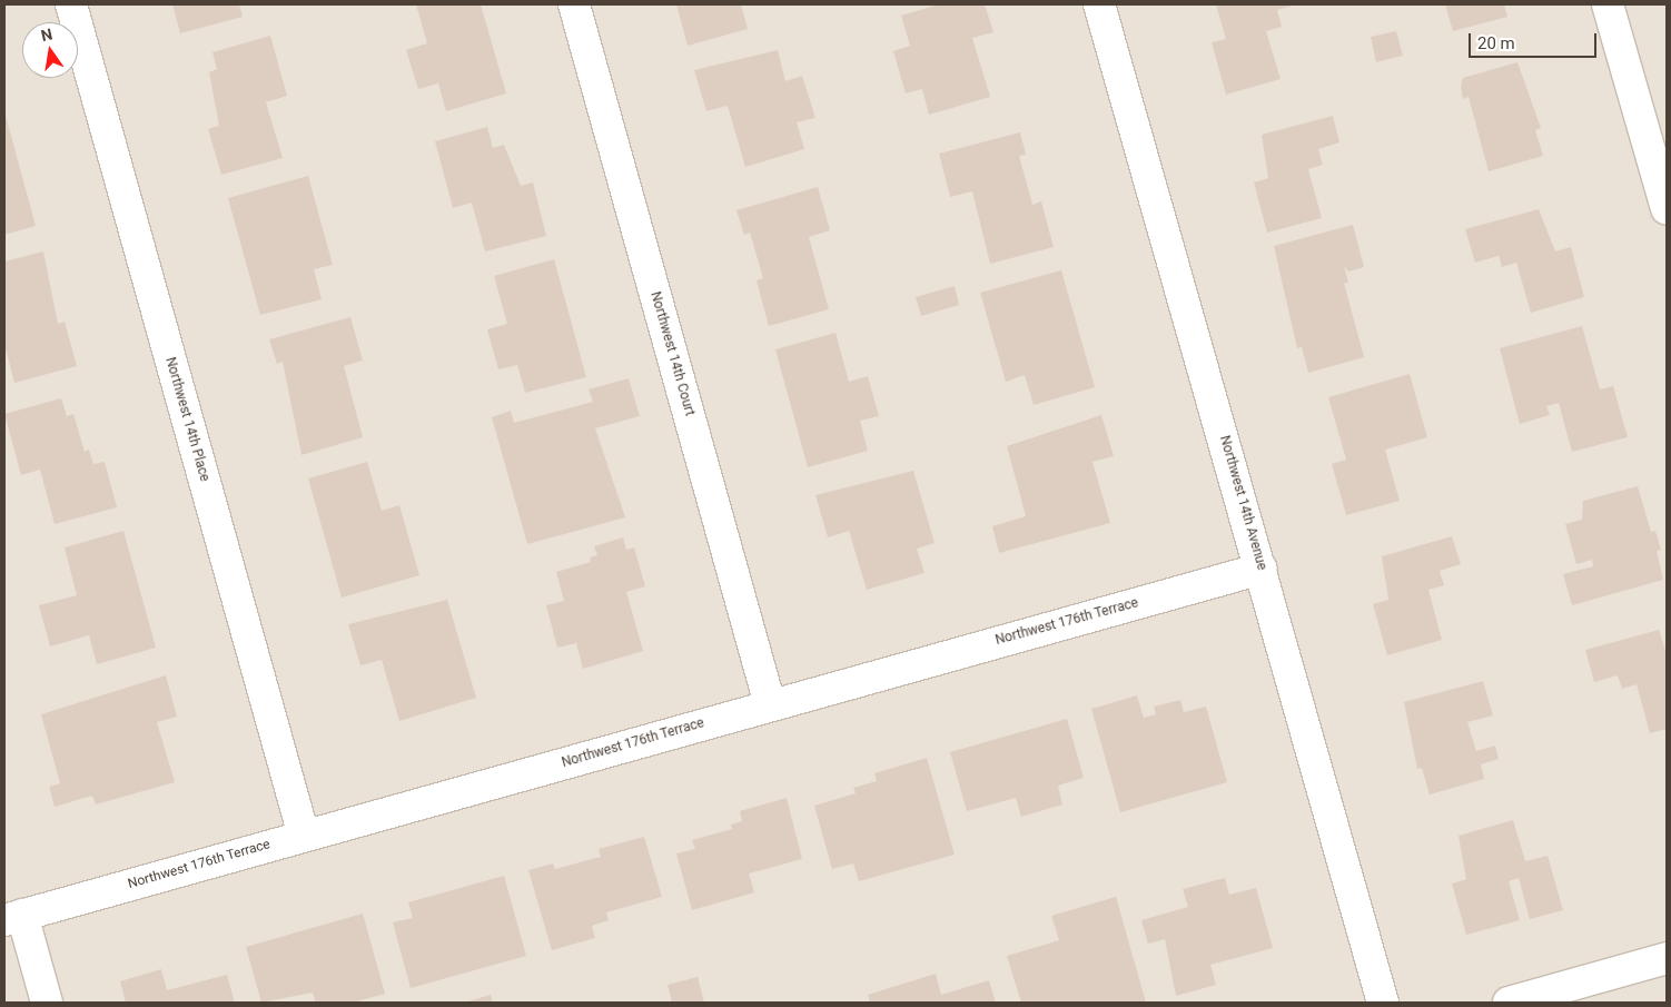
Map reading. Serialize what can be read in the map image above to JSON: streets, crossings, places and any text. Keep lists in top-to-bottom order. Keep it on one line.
{"streets":{"street":["Northwest 14th Court","Northwest 14th Place","Northwest 14th Avenue","Northwest 176th Terrace"]},"crossings":[["Northwest 14th Court","Northwest 176th Terrace"],["Northwest 14th Place","Northwest 176th Terrace"],["Northwest 14th Avenue","Northwest 176th Terrace"]],"scale_bar":"20 m","north":"top"}
